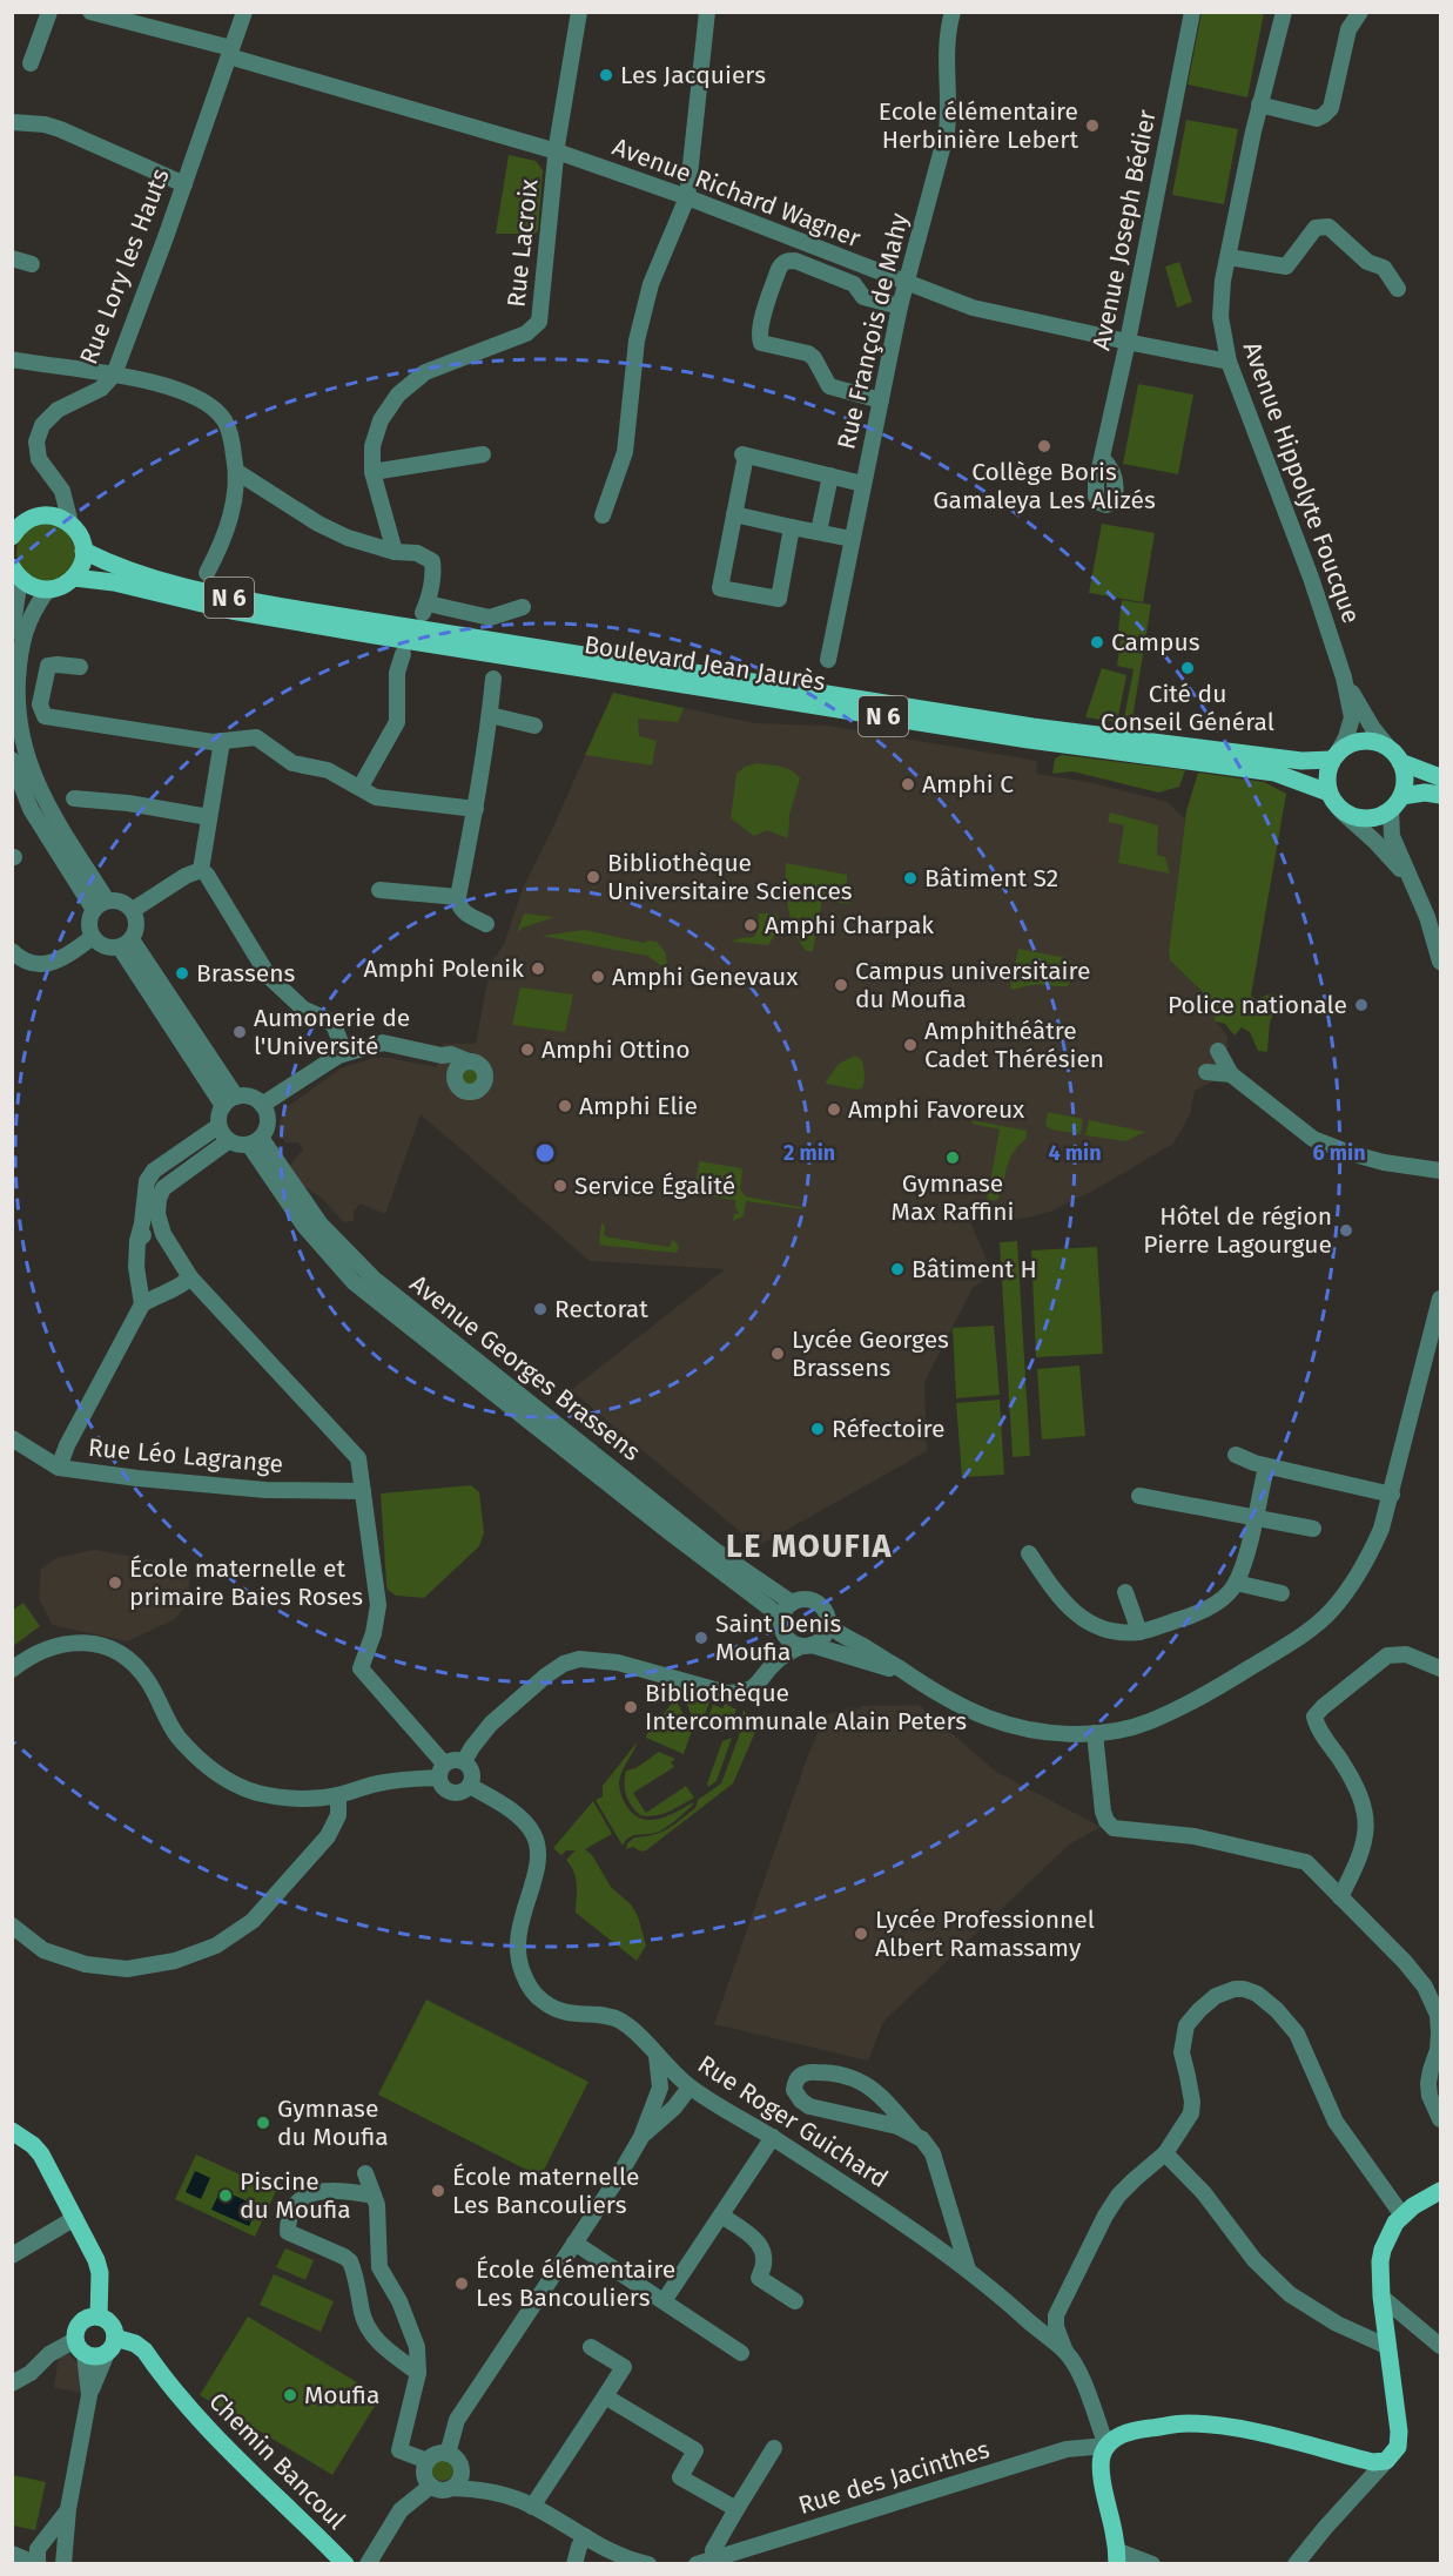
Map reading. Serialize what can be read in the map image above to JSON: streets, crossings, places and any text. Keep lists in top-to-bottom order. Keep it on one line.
{"streets":{"main road":["N 6","Boulevard Jean Jaurès","Chemin Bancoul"],"street":["Avenue Richard Wagner","Avenue Joseph Bédier","Rue Lacroix","Rue Lory les Hauts","Rue François de Mahy","Avenue Hippolyte Foucque","Avenue Georges Brassens","Rue Léo Lagrange","Rue Roger Guichard","Rue des Jacinthes"]},"crossings":[["Avenue Richard Wagner","Avenue Joseph Bédier"],["Avenue Richard Wagner","Rue Lacroix"],["Avenue Richard Wagner","Rue Lory les Hauts"],["Avenue Richard Wagner","Rue François de Mahy"],["Avenue Richard Wagner","Avenue Hippolyte Foucque"],["Avenue Hippolyte Foucque","Boulevard Jean Jaurès"],["Rue Roger Guichard","Rue des Jacinthes"]],"districts":["LE MOUFIA"],"places":["Les Jacquiers","Ecole élémentaire Herbinière Lebert","Collège Boris Gamaleya Les Alizés","Campus","Cité du Conseil Général","Amphi C","Bibliothèque Universitaire Sciences","Bâtiment S2","Amphi Charpak","Amphi Polenik","Brassens","Amphi Genevaux","Campus universitaire du Moufia","Police nationale","Aumonerie de l'Université","Amphithéâtre Cadet Thérésien","Amphi Ottino","Amphi Elie","Amphi Favoreux","Gymnase Max Raffini","Service Égalité","Hôtel de région Pierre Lagourgue","Bâtiment H","Rectorat","Lycée Georges Brassens","Réfectoire","École maternelle et primaire Baies Roses","Saint Denis Moufia","Bibliothèque Intercommunale Alain Peters","Lycée Professionnel Albert Ramassamy","Gymnase du Moufia","École maternelle Les Bancouliers","Piscine du Moufia","École élémentaire Les Bancouliers","Moufia"],"rings":["2 min","4 min","6 min"]}
